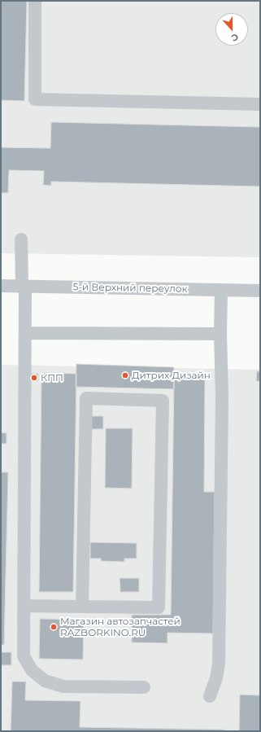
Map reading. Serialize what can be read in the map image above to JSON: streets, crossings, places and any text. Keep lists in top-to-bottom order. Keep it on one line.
{"streets":{"street":["5-й Верхний переулок"]},"places":["Дитрих Дизайн","КПП","Магазин автозапчастей RAZBORKINO.RU"],"north":"bottom"}
